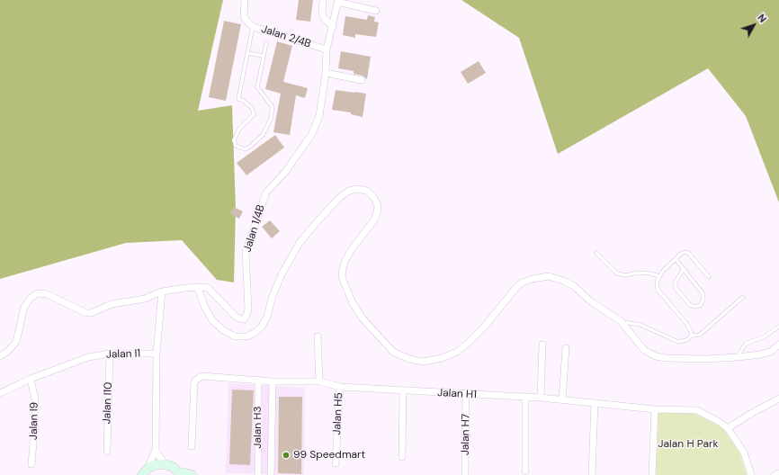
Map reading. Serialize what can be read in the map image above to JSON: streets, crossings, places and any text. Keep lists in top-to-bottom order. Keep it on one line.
{"streets":{"street":["Jalan 2/4B","Jalan 1/4B","Jalan I1","Jalan H1","Jalan I10","Jalan H5","Jalan I9","Jalan H3","Jalan H7"]},"crossings":[["Jalan 2/4B","Jalan 1/4B"],["Jalan I1","Jalan I10"],["Jalan I1","Jalan I9"],["Jalan H1","Jalan H5"],["Jalan H1","Jalan H3"],["Jalan H1","Jalan H7"]],"parks":["Jalan H Park"],"places":["99 Speedmart"],"north":"top right"}
